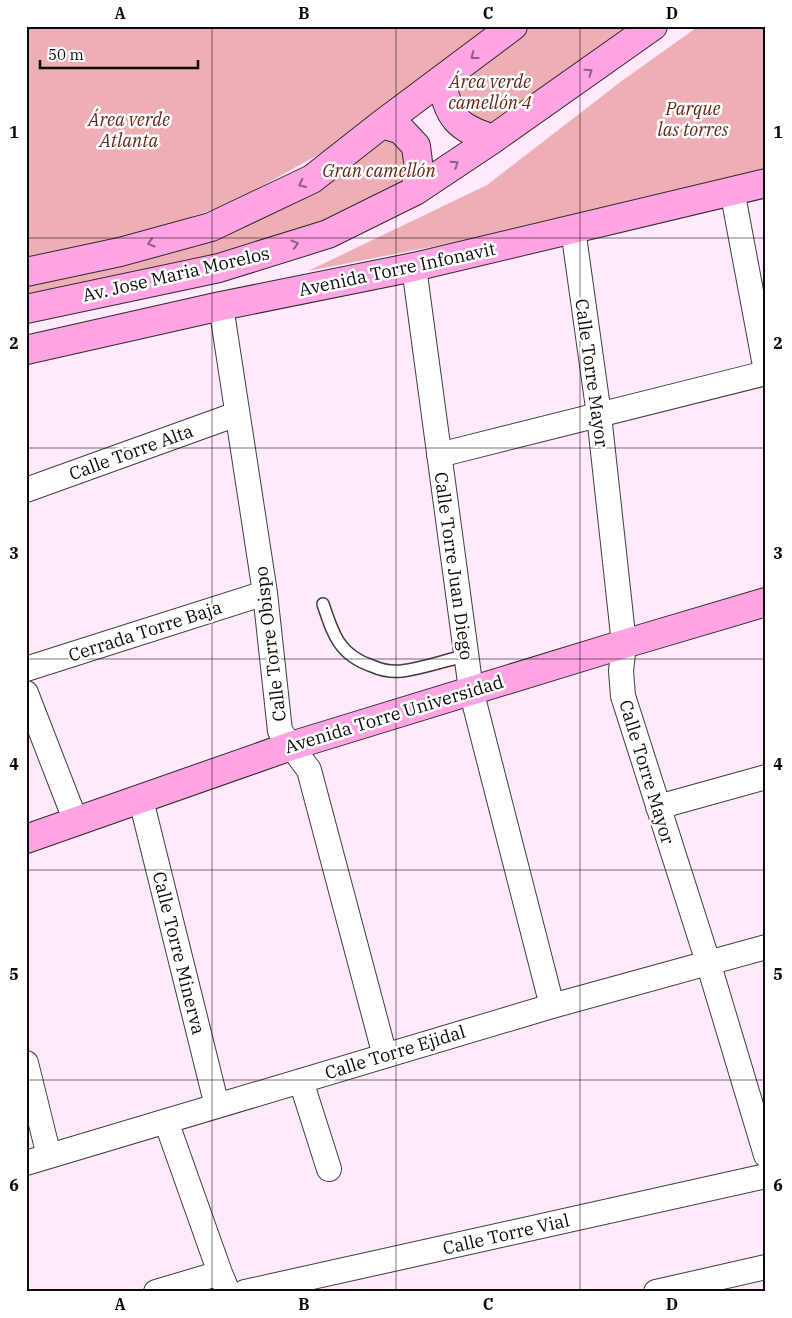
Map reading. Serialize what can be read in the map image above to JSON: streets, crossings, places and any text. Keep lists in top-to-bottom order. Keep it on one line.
{"streets":{"street":["Avenida Torre Infonavit","Av. Jose Maria Morelos","Calle Torre Mayor","Calle Torre Alta","Calle Torre Juan Diego","Cerrada Torre Baja","Calle Torre Obispo","Avenida Torre Universidad","Calle Torre Minerva","Calle Torre Ejidal","Calle Torre Vial"]},"crossings":[["Avenida Torre Infonavit","Calle Torre Mayor"],["Avenida Torre Infonavit","Calle Torre Juan Diego"],["Avenida Torre Infonavit","Calle Torre Obispo"],["Calle Torre Mayor","Avenida Torre Universidad"],["Calle Torre Mayor","Calle Torre Ejidal"],["Calle Torre Alta","Calle Torre Obispo"],["Calle Torre Juan Diego","Avenida Torre Universidad"],["Calle Torre Juan Diego","Calle Torre Ejidal"],["Cerrada Torre Baja","Calle Torre Obispo"],["Calle Torre Obispo","Avenida Torre Universidad"],["Calle Torre Obispo","Calle Torre Ejidal"],["Avenida Torre Universidad","Calle Torre Minerva"],["Calle Torre Minerva","Calle Torre Ejidal"]],"parks":["Área verde camellón 4","Parque las torres","Área verde Atlanta","Gran camellón"],"scale_bar":"50 m","grid":{"columns":["A","B","C","D"],"rows":["1","2","3","4","5","6"]}}
